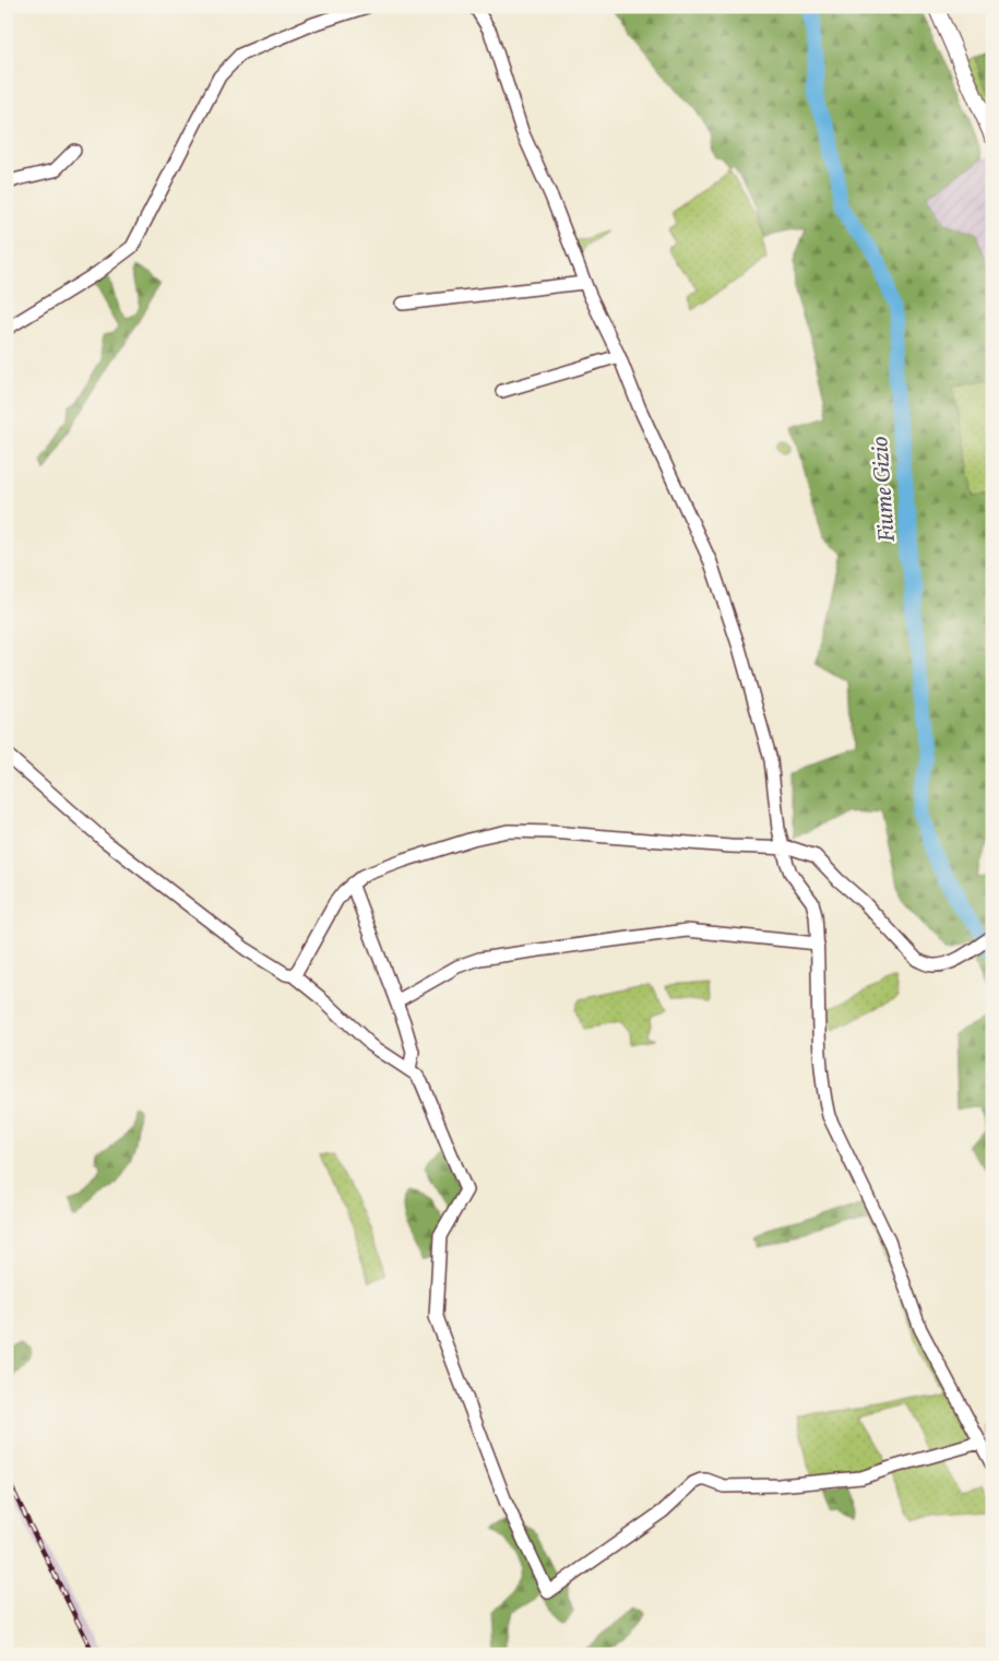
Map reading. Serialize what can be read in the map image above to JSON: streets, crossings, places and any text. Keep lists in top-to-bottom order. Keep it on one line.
{"water":["Fiume Gizio"]}
